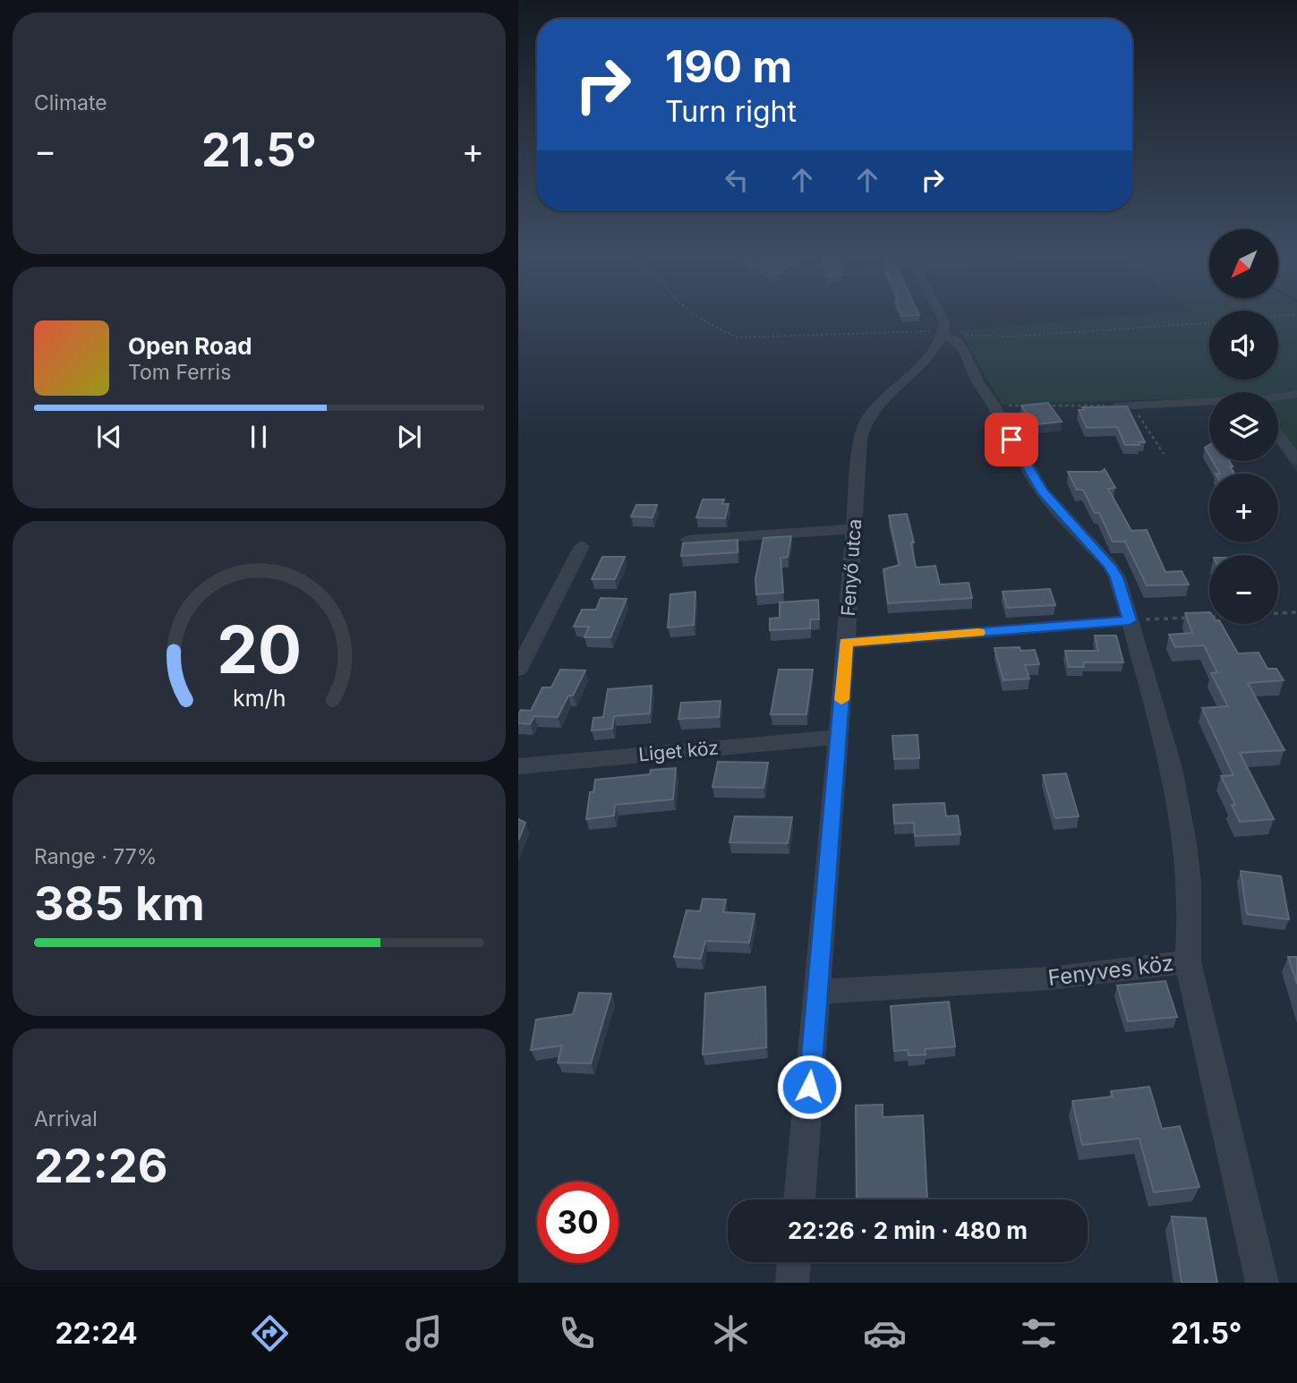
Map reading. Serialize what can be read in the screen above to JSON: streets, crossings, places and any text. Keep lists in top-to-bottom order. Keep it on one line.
{"streets":{"street":["Fenyő utca","Liget köz","Fenyves köz"]},"crossings":[["Fenyő utca","Liget köz"],["Fenyő utca","Fenyves köz"]],"north":"bottom left","page":{"tile":["Climate",["Range · 77%","385 km"],["Arrival","22:26"]],"turn":["190 m","Turn right"],"heat":["−","21.5°","+"],"map_buttons":["+","−"],"song":["Open Road","Tom Ferris"],"limit":"30","trip":"22:26 · 2 min · 480 m","tabs":["22:24","21.5°"],"gauge":["20","km/h"]}}
